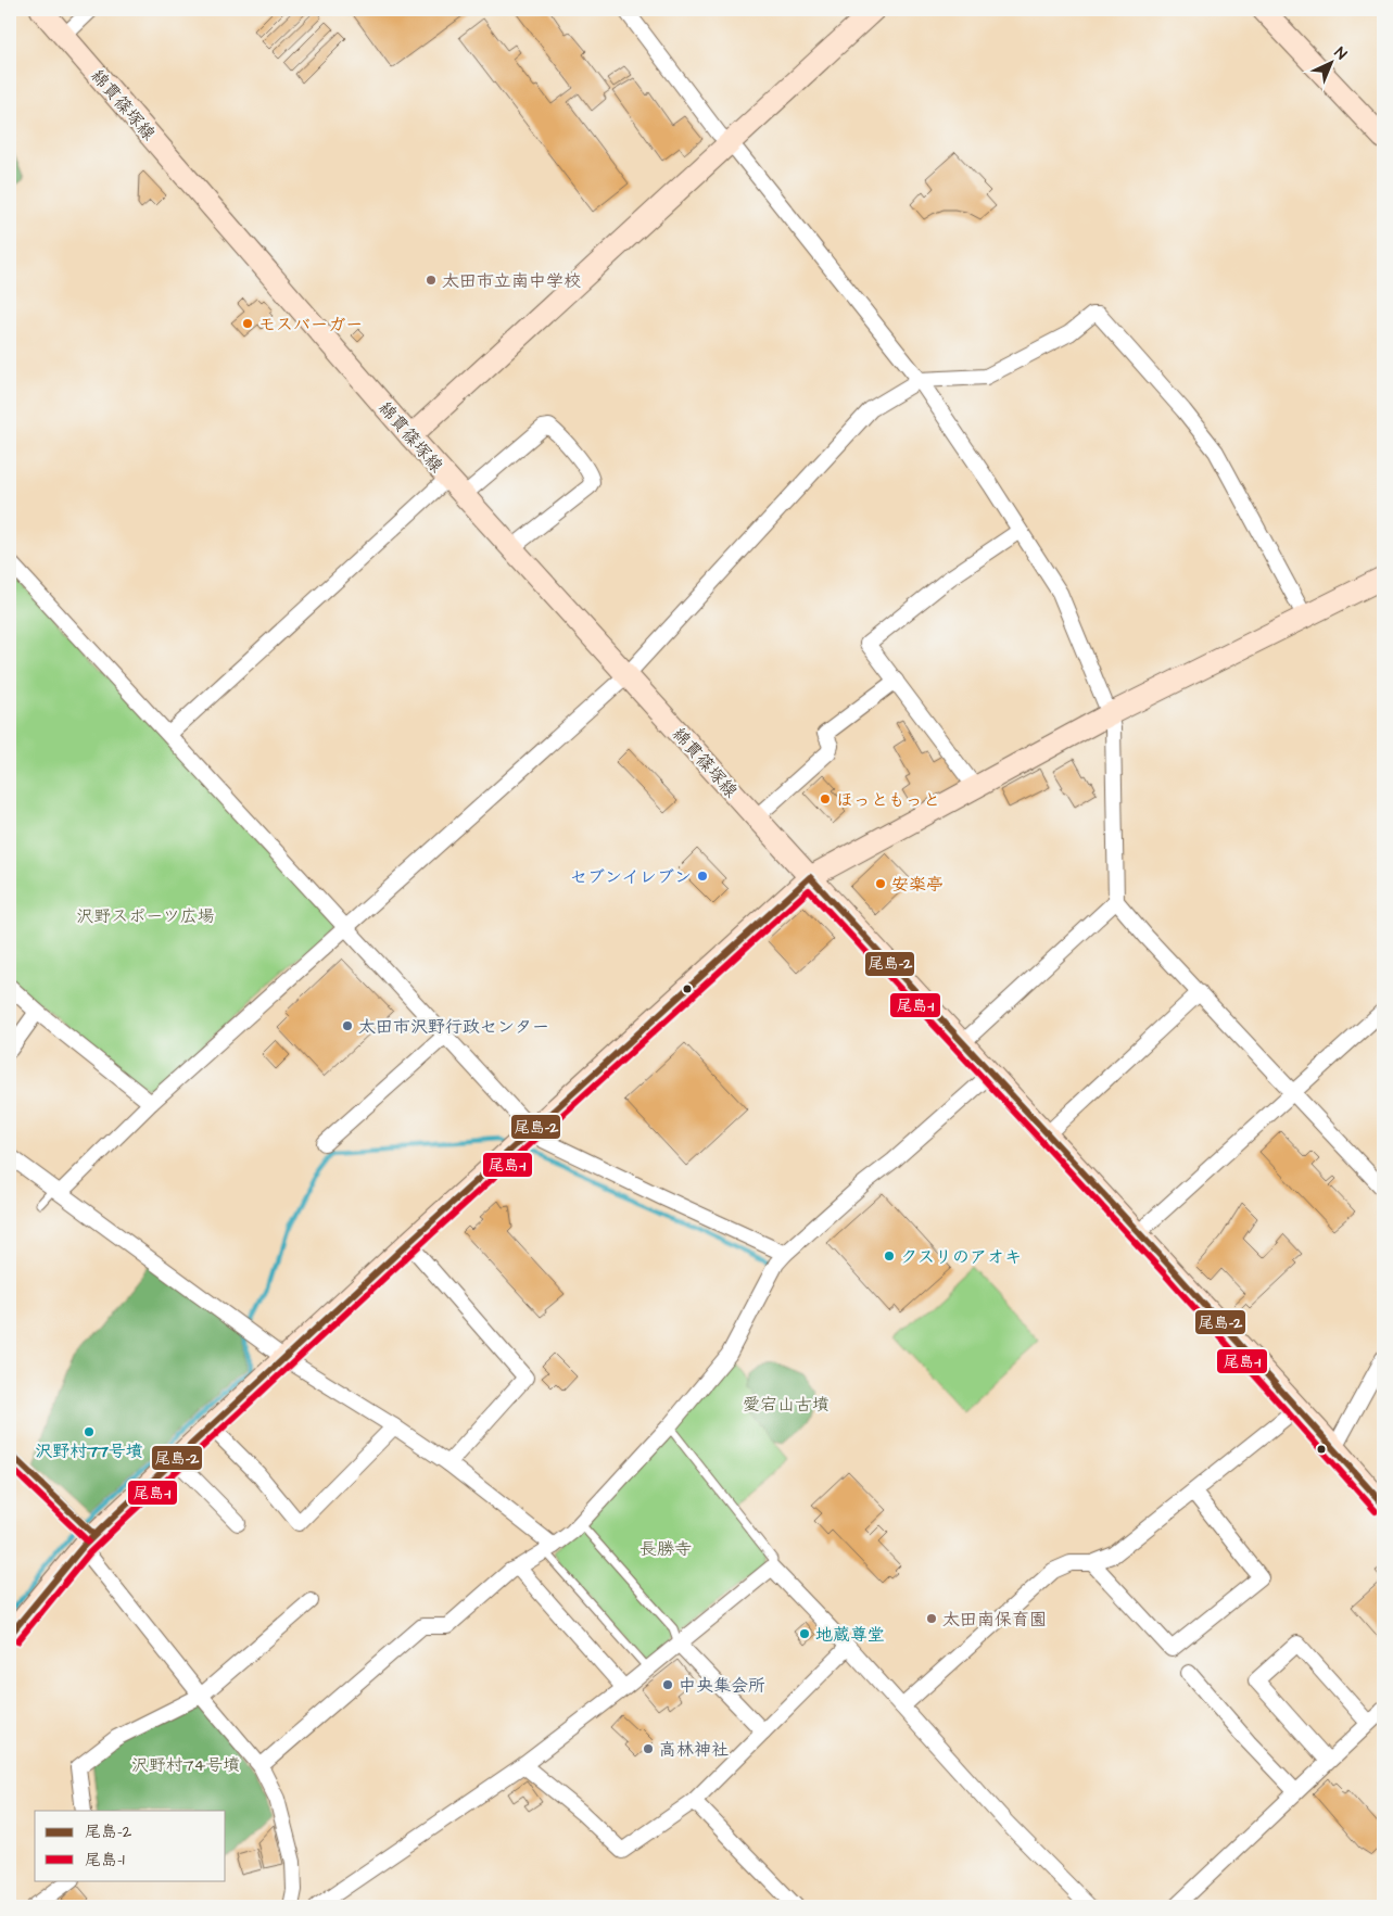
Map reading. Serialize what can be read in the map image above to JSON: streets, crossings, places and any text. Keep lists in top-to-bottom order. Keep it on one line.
{"streets":{"street":["綿貫篠塚線"]},"parks":["沢野スポーツ広場","愛宕山古墳","長勝寺","沢野村74号墳"],"places":["太田市立南中学校","モスバーガー","ほっともっと","セブンイレブン","安楽亭","太田市沢野行政センター","クスリのアオキ","沢野村77号墳","太田南保育園","地蔵尊堂","中央集会所","高林神社"],"lines":["transit line 尾島-2","transit line 尾島-1"],"legend":["尾島-2","尾島-1"],"north":"top right"}
